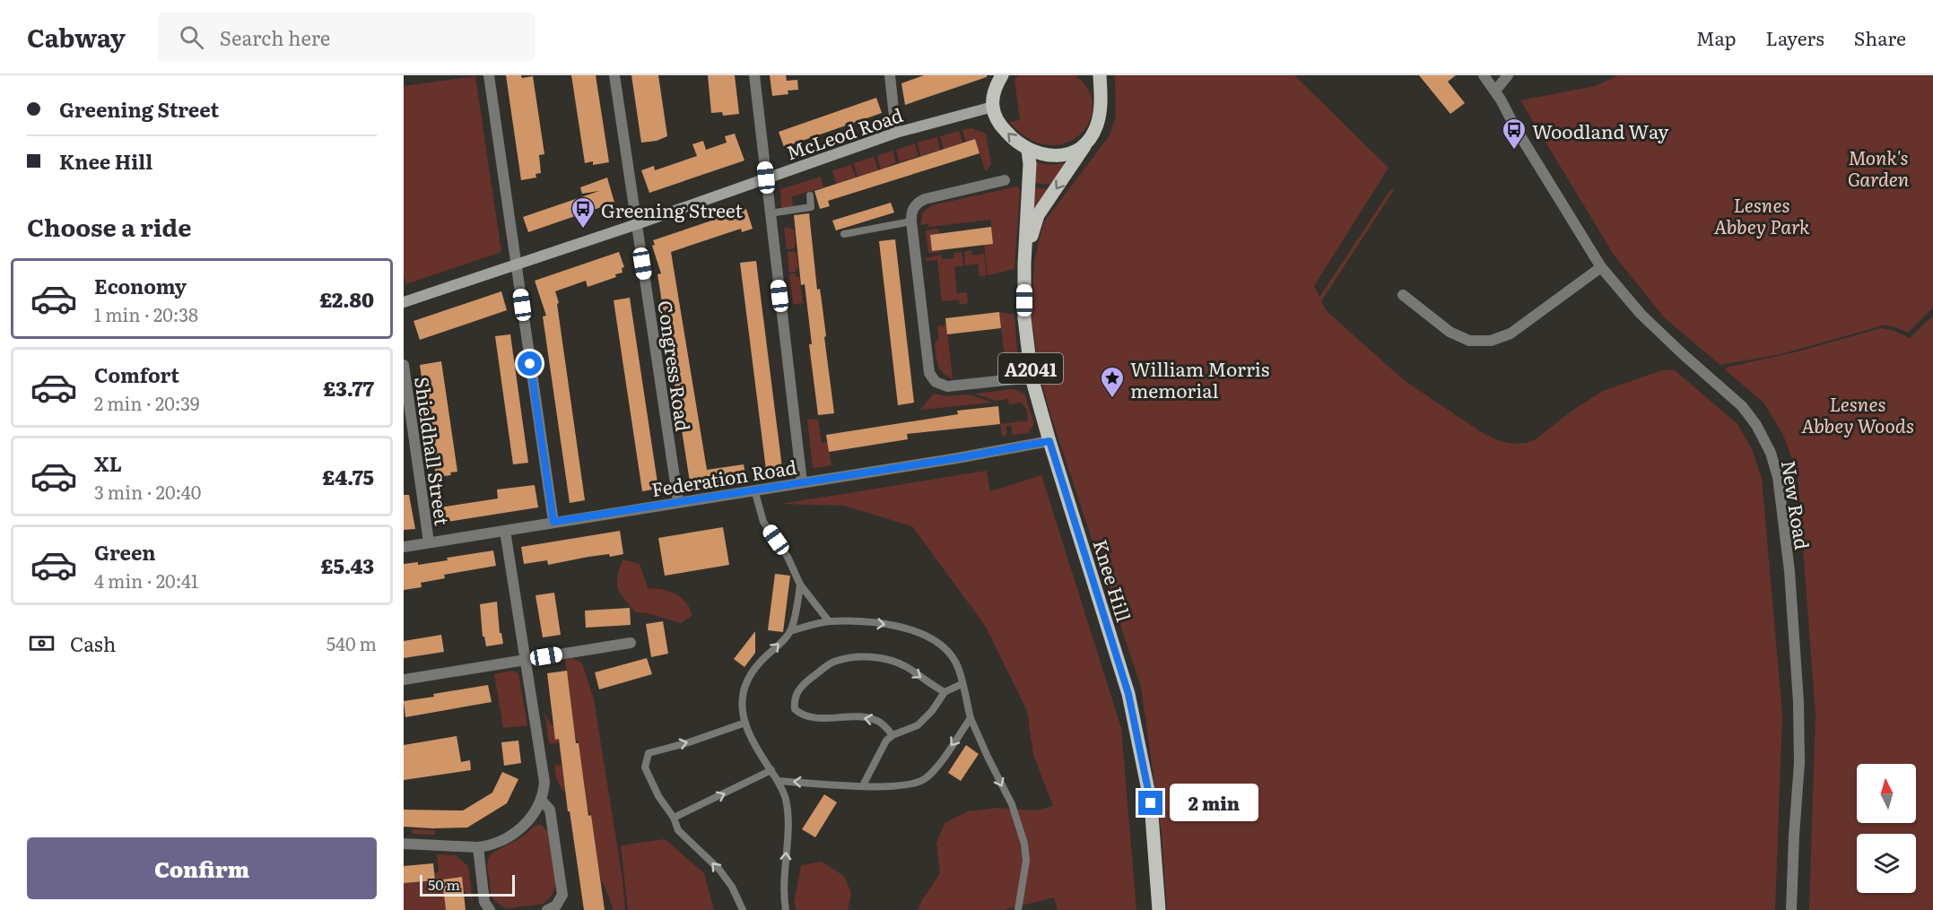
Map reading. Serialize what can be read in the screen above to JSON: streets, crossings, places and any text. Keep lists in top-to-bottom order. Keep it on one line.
{"streets":{"main road":["McLeod Road","A2041","Knee Hill"],"street":["Congress Road","Shieldhall Street","Federation Road","New Road"]},"crossings":[["McLeod Road","Congress Road"],["Congress Road","Federation Road"],["Shieldhall Street","Federation Road"],["Federation Road","Knee Hill"]],"parks":["Monk's Garden","Lesnes Abbey Park","Lesnes Abbey Woods"],"places":{"bus stop":["Woodland Way","Greening Street"],"place":["William Morris memorial"]},"scale_bar":"50 m","north":"top","page":{"header":"Cabway","search":"Search here","nav":["Map","Layers","Share"],"banner":["Greening Street","Knee Hill"],"heading":"Choose a ride","list":[{"name":"Economy","note":"1 min · 20:38","value":"£2.80"},{"name":"Comfort","note":"2 min · 20:39","value":"£3.77"},{"name":"XL","note":"3 min · 20:40","value":"£4.75"},{"name":"Green","note":"4 min · 20:41","value":"£5.43"}],"pay":["Cash","540 m"],"bubble":"2 min","buttons":"Confirm","scale":"50 m"}}
